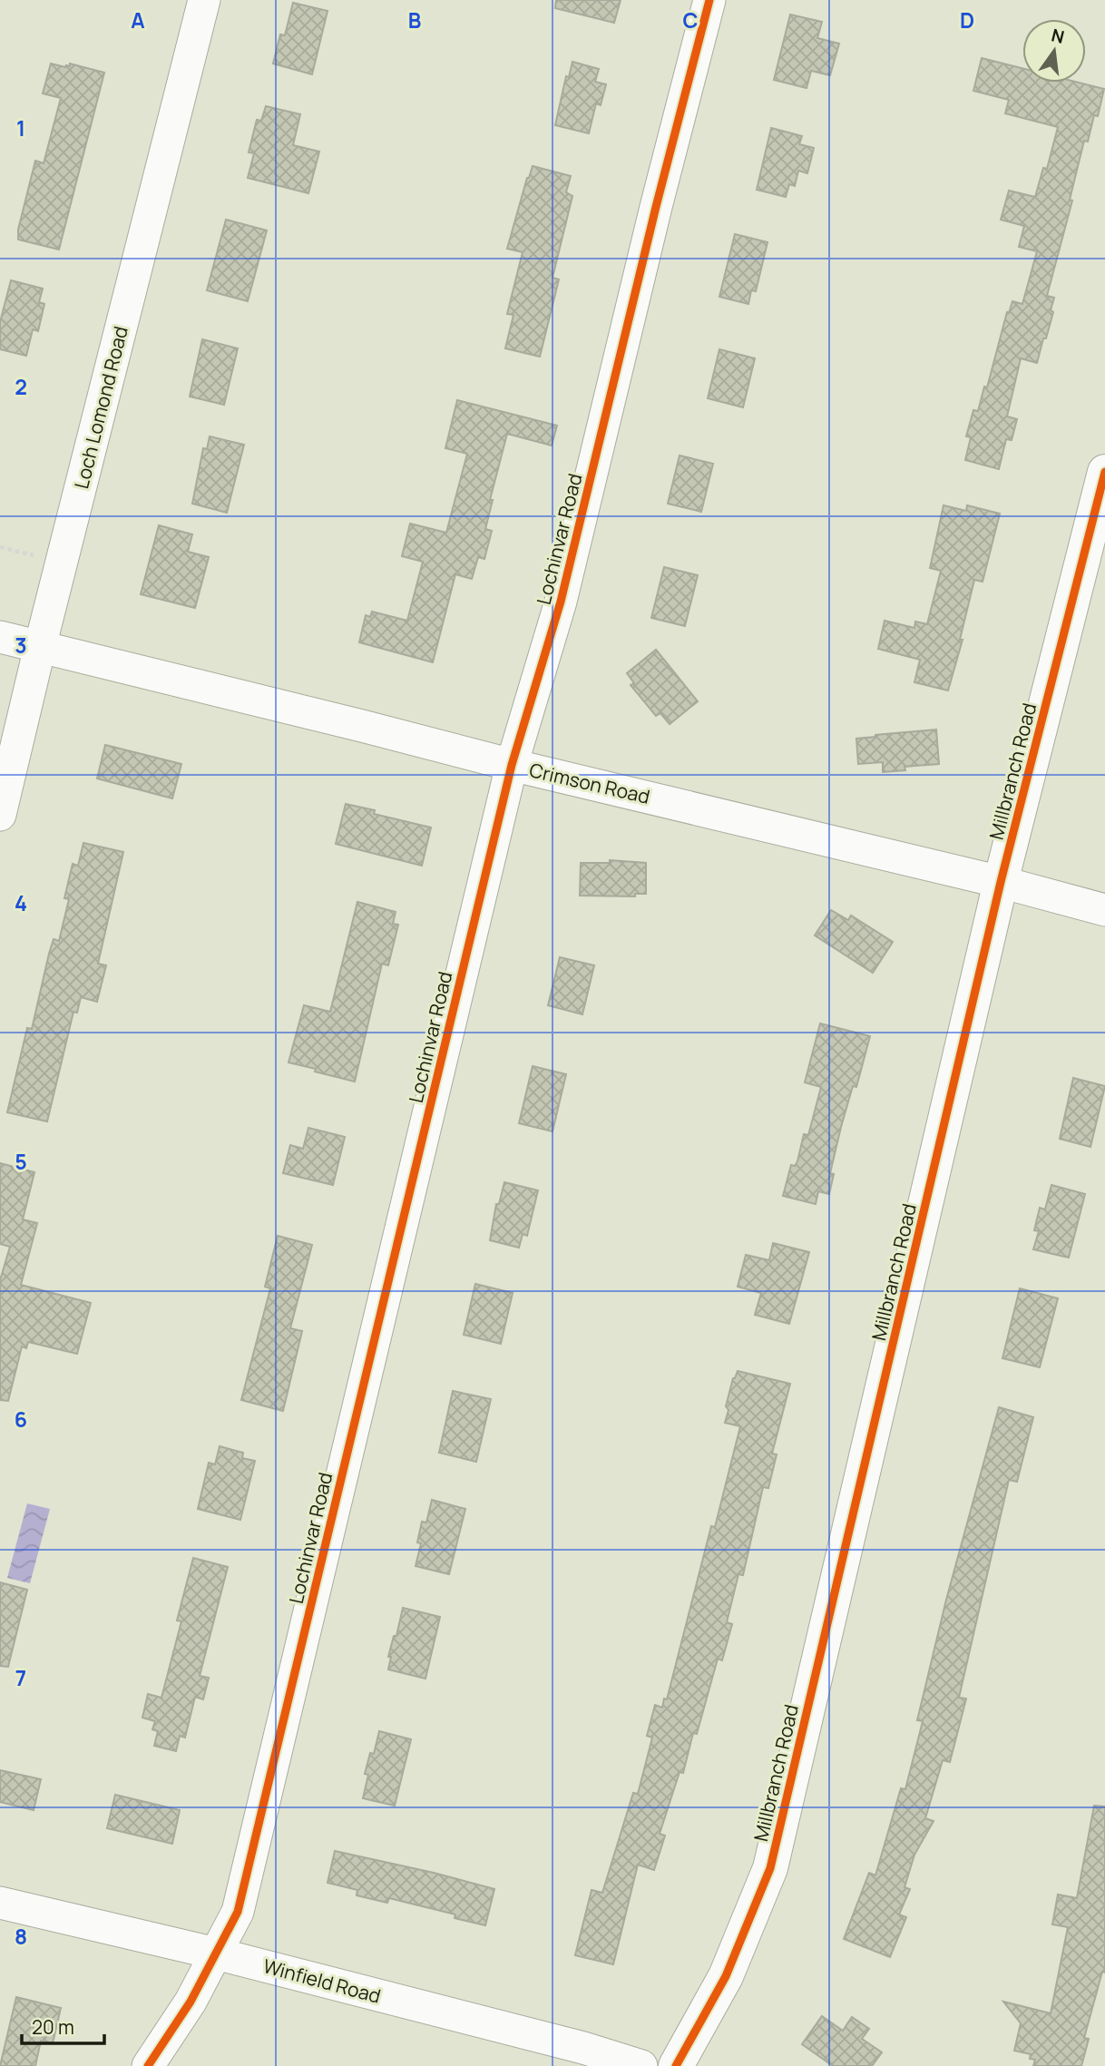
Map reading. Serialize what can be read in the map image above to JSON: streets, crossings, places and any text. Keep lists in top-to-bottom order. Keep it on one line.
{"streets":{"main road":["Millbranch Road"],"street":["Loch Lomond Road","Lochinvar Road","Crimson Road","Winfield Road"]},"crossings":[["Loch Lomond Road","Crimson Road"],["Lochinvar Road","Crimson Road"],["Lochinvar Road","Winfield Road"],["Millbranch Road","Crimson Road"]],"scale_bar":"20 m","north":"top","grid":{"columns":["A","B","C","D"],"rows":["1","2","3","4","5","6","7","8"]}}
